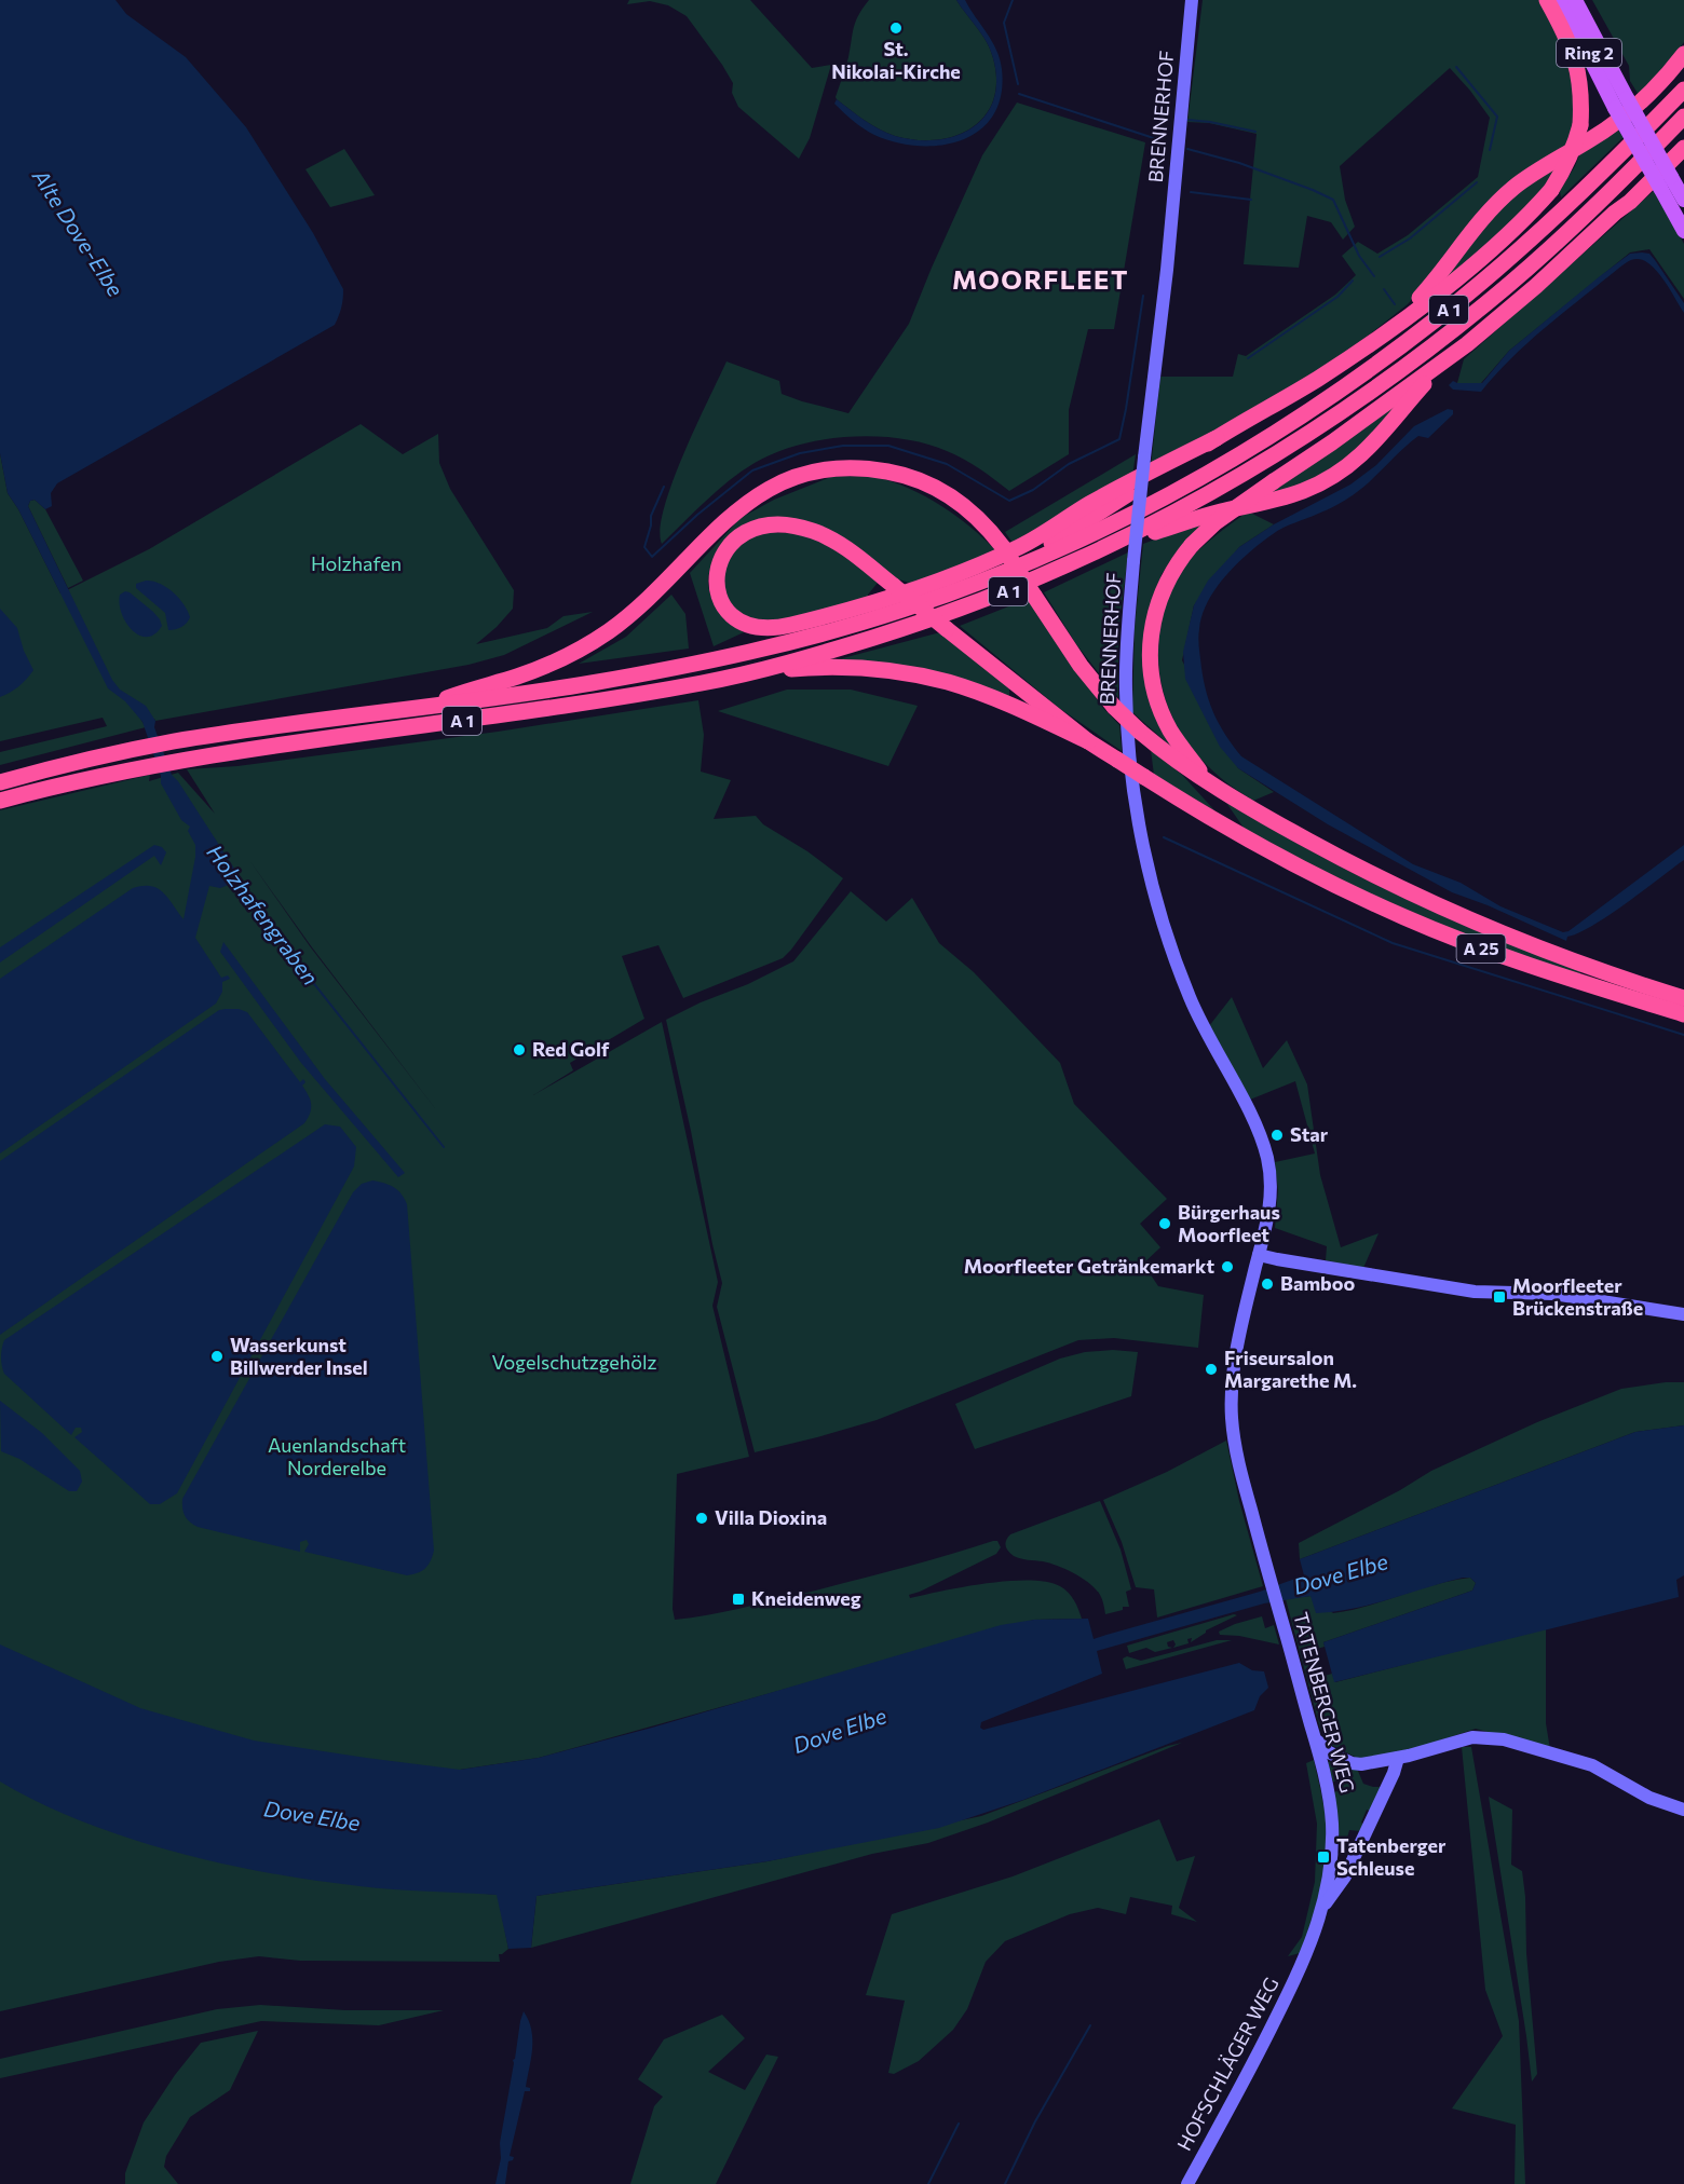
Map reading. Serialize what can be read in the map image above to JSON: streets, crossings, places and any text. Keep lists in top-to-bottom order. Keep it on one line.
{"streets":{"highway":["A 1","A 25"],"main road":["Ring 2"],"street":["BRENNERHOF","TATENBERGER WEG","HOFSCHLÄGER WEG"]},"crossings":[["BRENNERHOF","TATENBERGER WEG"],["TATENBERGER WEG","HOFSCHLÄGER WEG"]],"districts":["MOORFLEET"],"water":["Alte Dove-Elbe","Holzhafengraben","Dove Elbe"],"parks":["Holzhafen","Vogelschutzgehölz","Auenlandschaft Norderelbe"],"places":{"other":["St. Nikolai-Kirche","Red Golf","Star","Bürgerhaus Moorfleet","Moorfleeter Getränkemarkt","Bamboo","Wasserkunst Billwerder Insel","Friseursalon Margarethe M.","Villa Dioxina"],"transit":["Moorfleeter Brückenstraße","Kneidenweg","Tatenberger Schleuse"]}}
